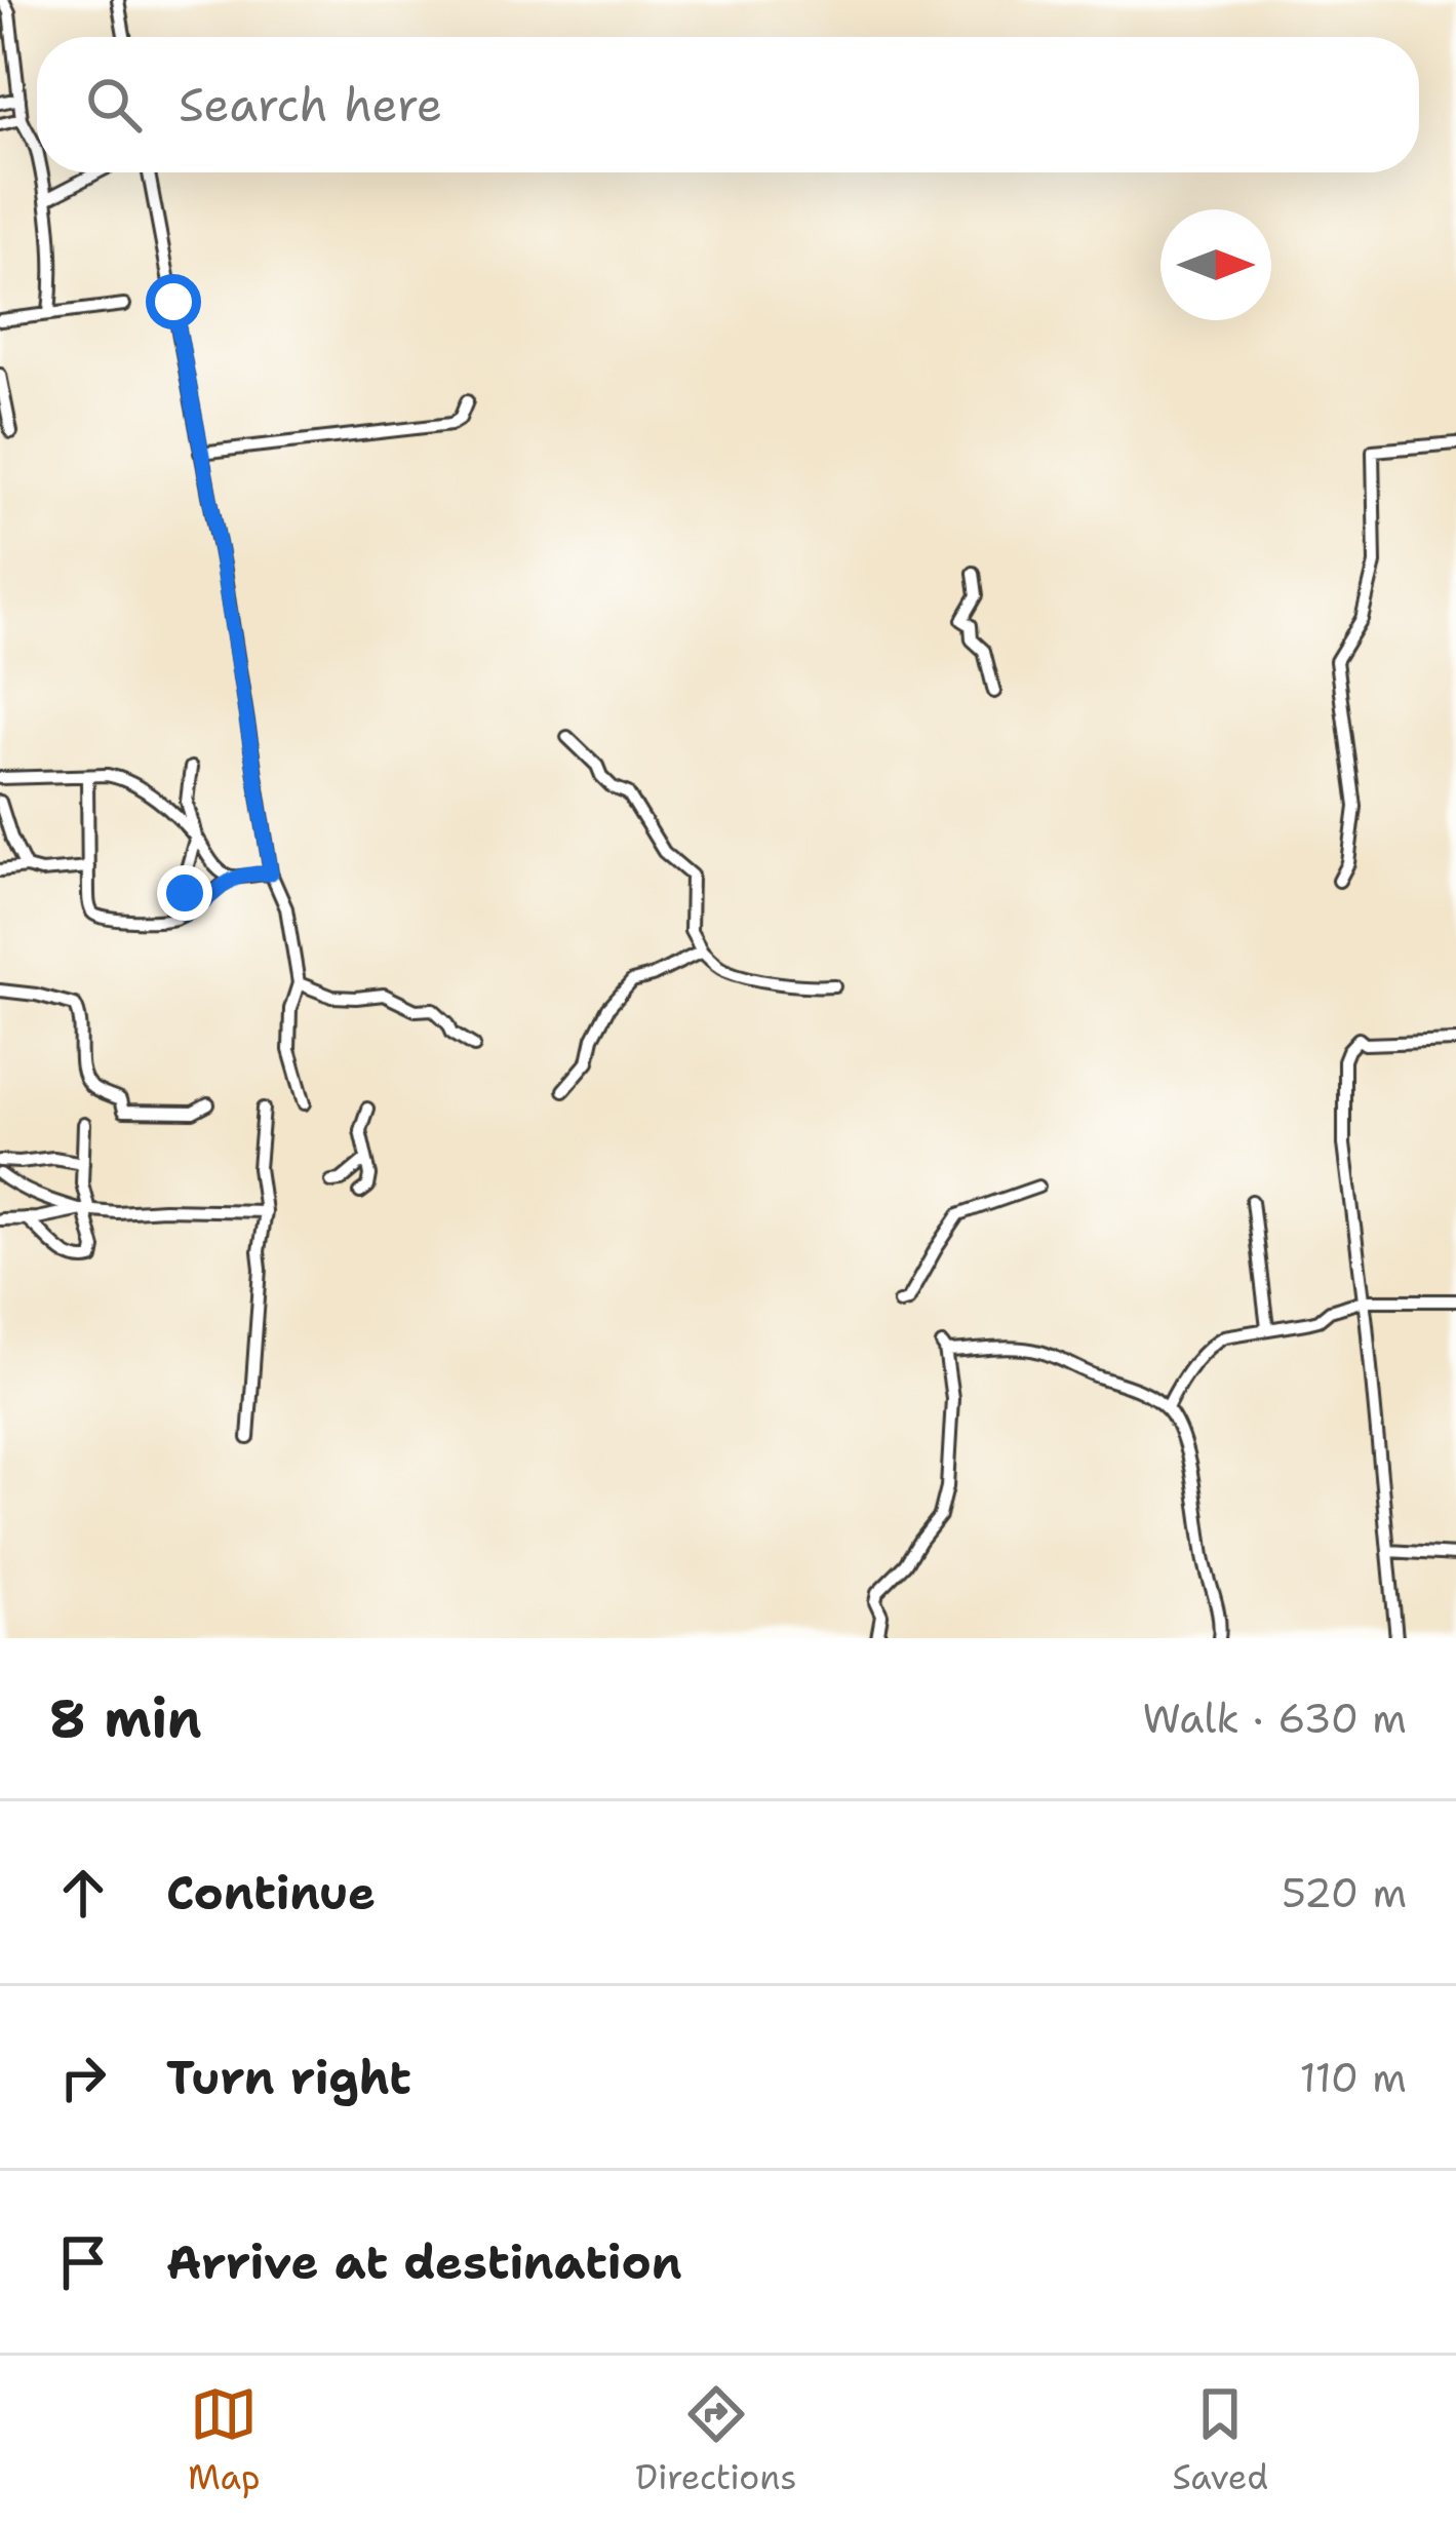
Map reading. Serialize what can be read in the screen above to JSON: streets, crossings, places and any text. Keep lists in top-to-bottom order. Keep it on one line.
{"north":"right","page":{"search":"Search here","heading":["8 min","Walk · 630 m"],"list":[["Continue","520 m"],["Turn right","110 m"],"Arrive at destination"],"nav":["Map","Directions","Saved"]}}
